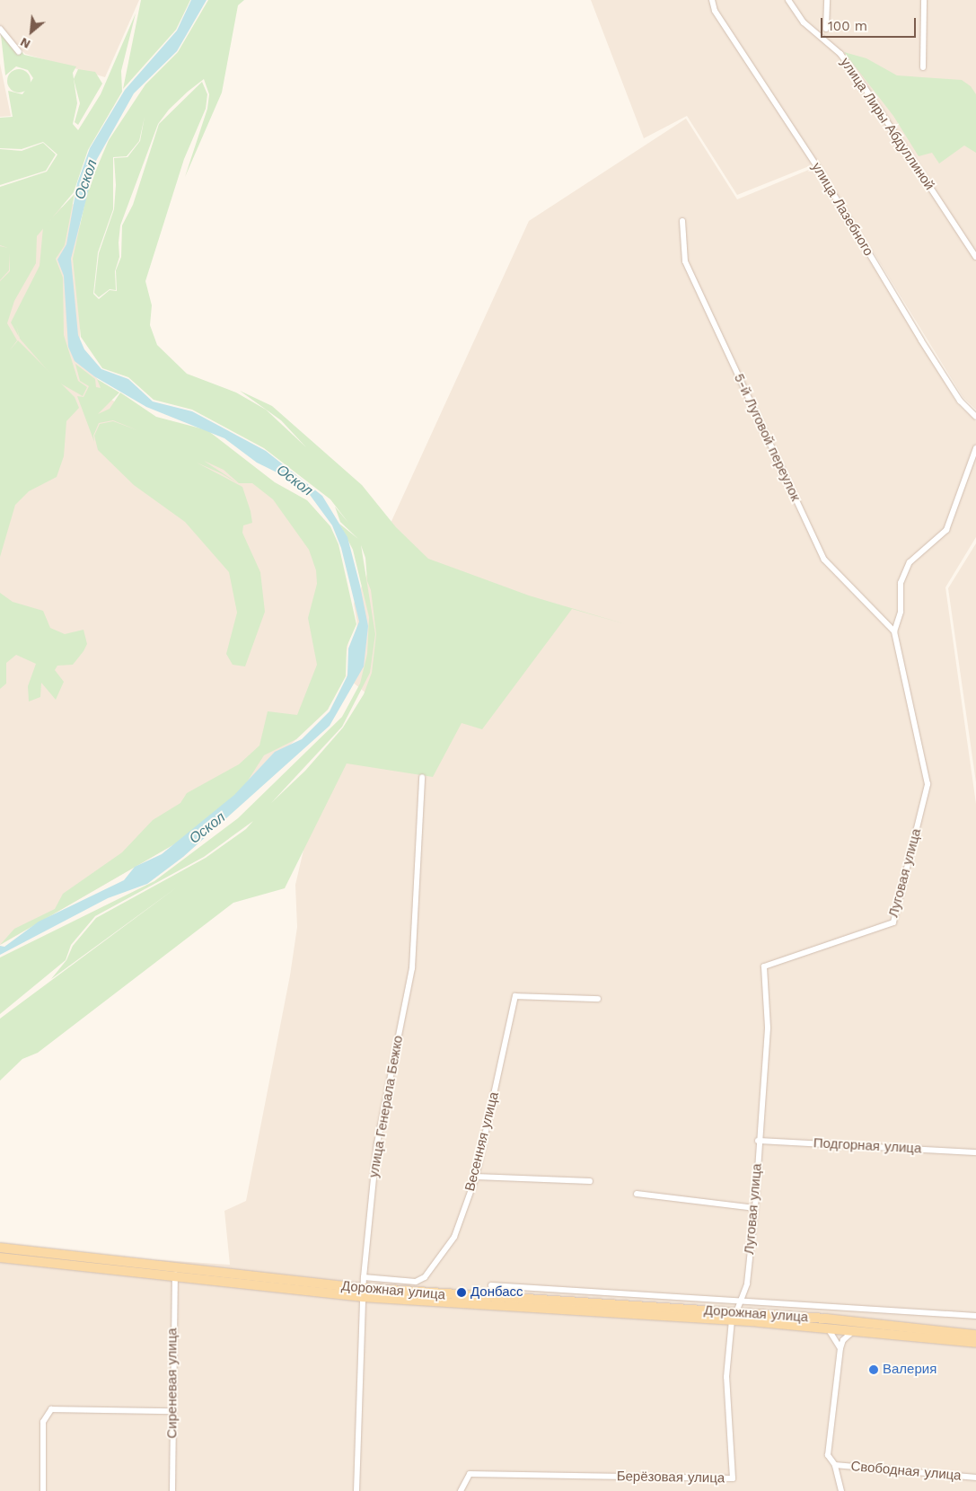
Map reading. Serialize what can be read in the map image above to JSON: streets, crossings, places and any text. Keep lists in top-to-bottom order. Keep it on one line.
{"streets":{"main road":["Дорожная улица"],"street":["улица Лиры Абдуллиной","улица Лазебного","5-й Луговой переулок","Луговая улица","улица Генерала Бежко","Весенняя улица","Подгорная улица","Сиреневая улица","Свободная улица","Берёзовая улица"]},"crossings":[["5-й Луговой переулок","Луговая улица"],["Луговая улица","Подгорная улица"],["Луговая улица","Дорожная улица"],["Луговая улица","Берёзовая улица"],["улица Генерала Бежко","Весенняя улица"],["улица Генерала Бежко","Дорожная улица"],["Дорожная улица","Сиреневая улица"],["Дорожная улица","Берёзовая улица"]],"water":["Оскол"],"places":["Донбасс","Валерия"],"scale_bar":"100 m","north":"bottom left"}
